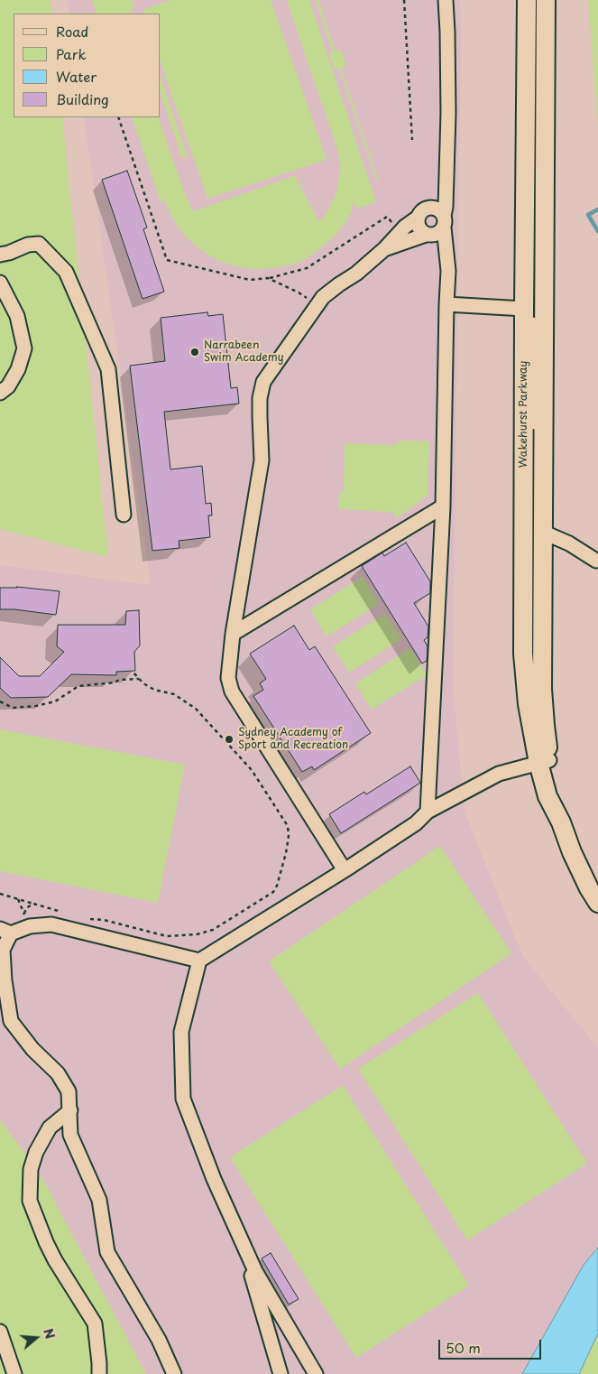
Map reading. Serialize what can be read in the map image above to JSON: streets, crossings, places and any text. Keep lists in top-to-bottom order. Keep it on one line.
{"streets":{"main road":["Wakehurst Parkway"]},"places":["Narrabeen Swim Academy","Sydney Academy of Sport and Recreation"],"legend":["Road","Park","Water","Building"],"scale_bar":"50 m","north":"right"}
